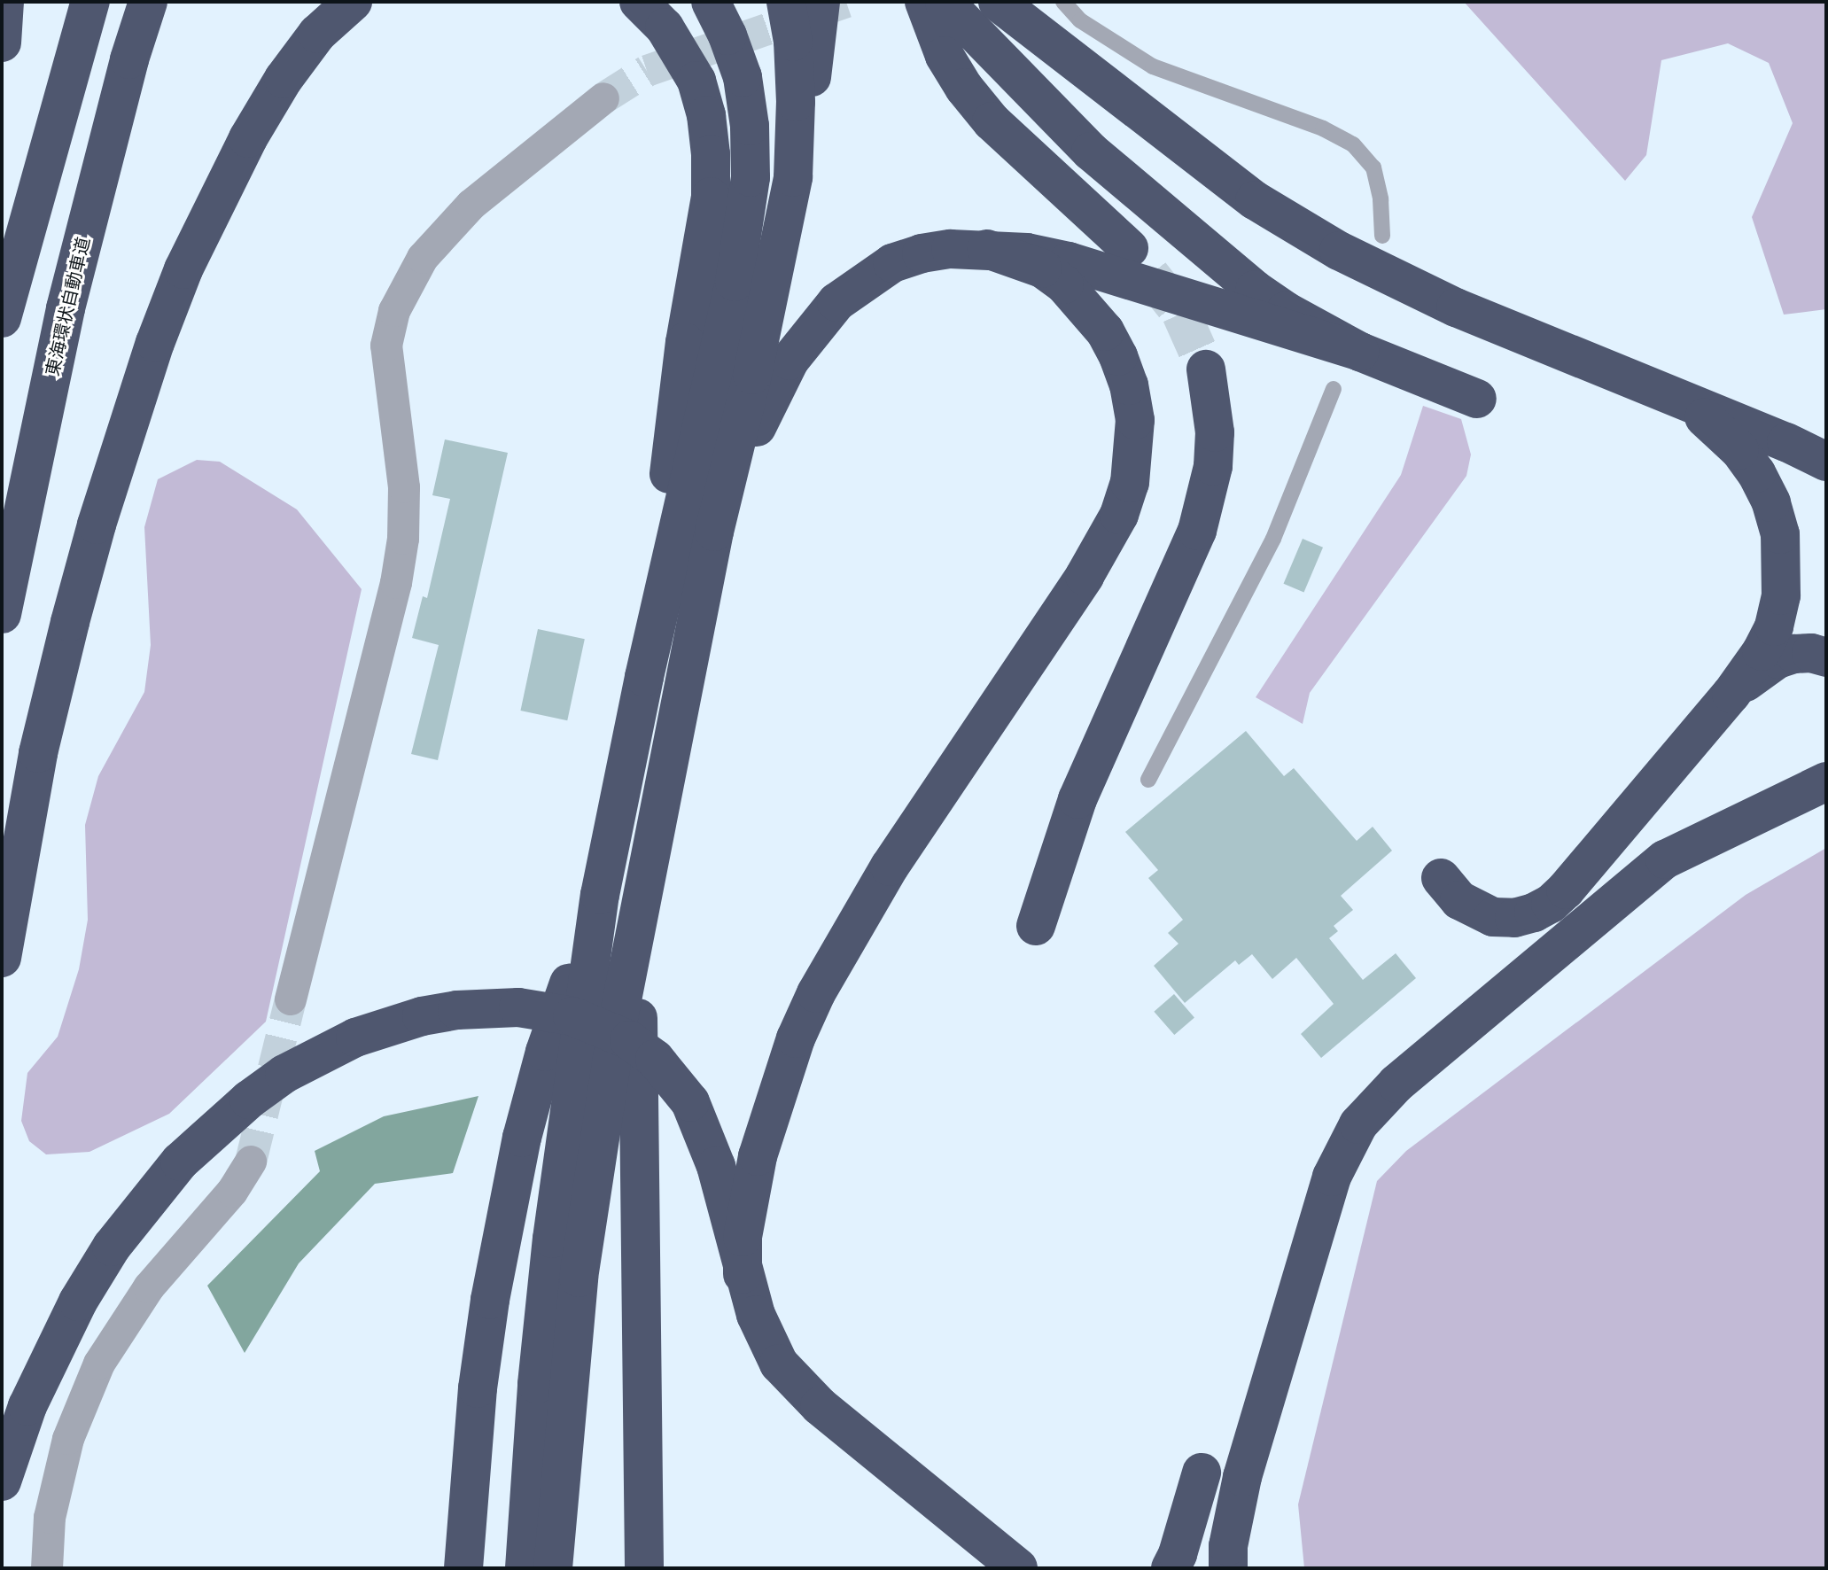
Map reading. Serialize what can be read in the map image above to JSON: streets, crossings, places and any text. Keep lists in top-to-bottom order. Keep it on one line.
{"streets":{"highway":["東海環状自動車道"]}}
